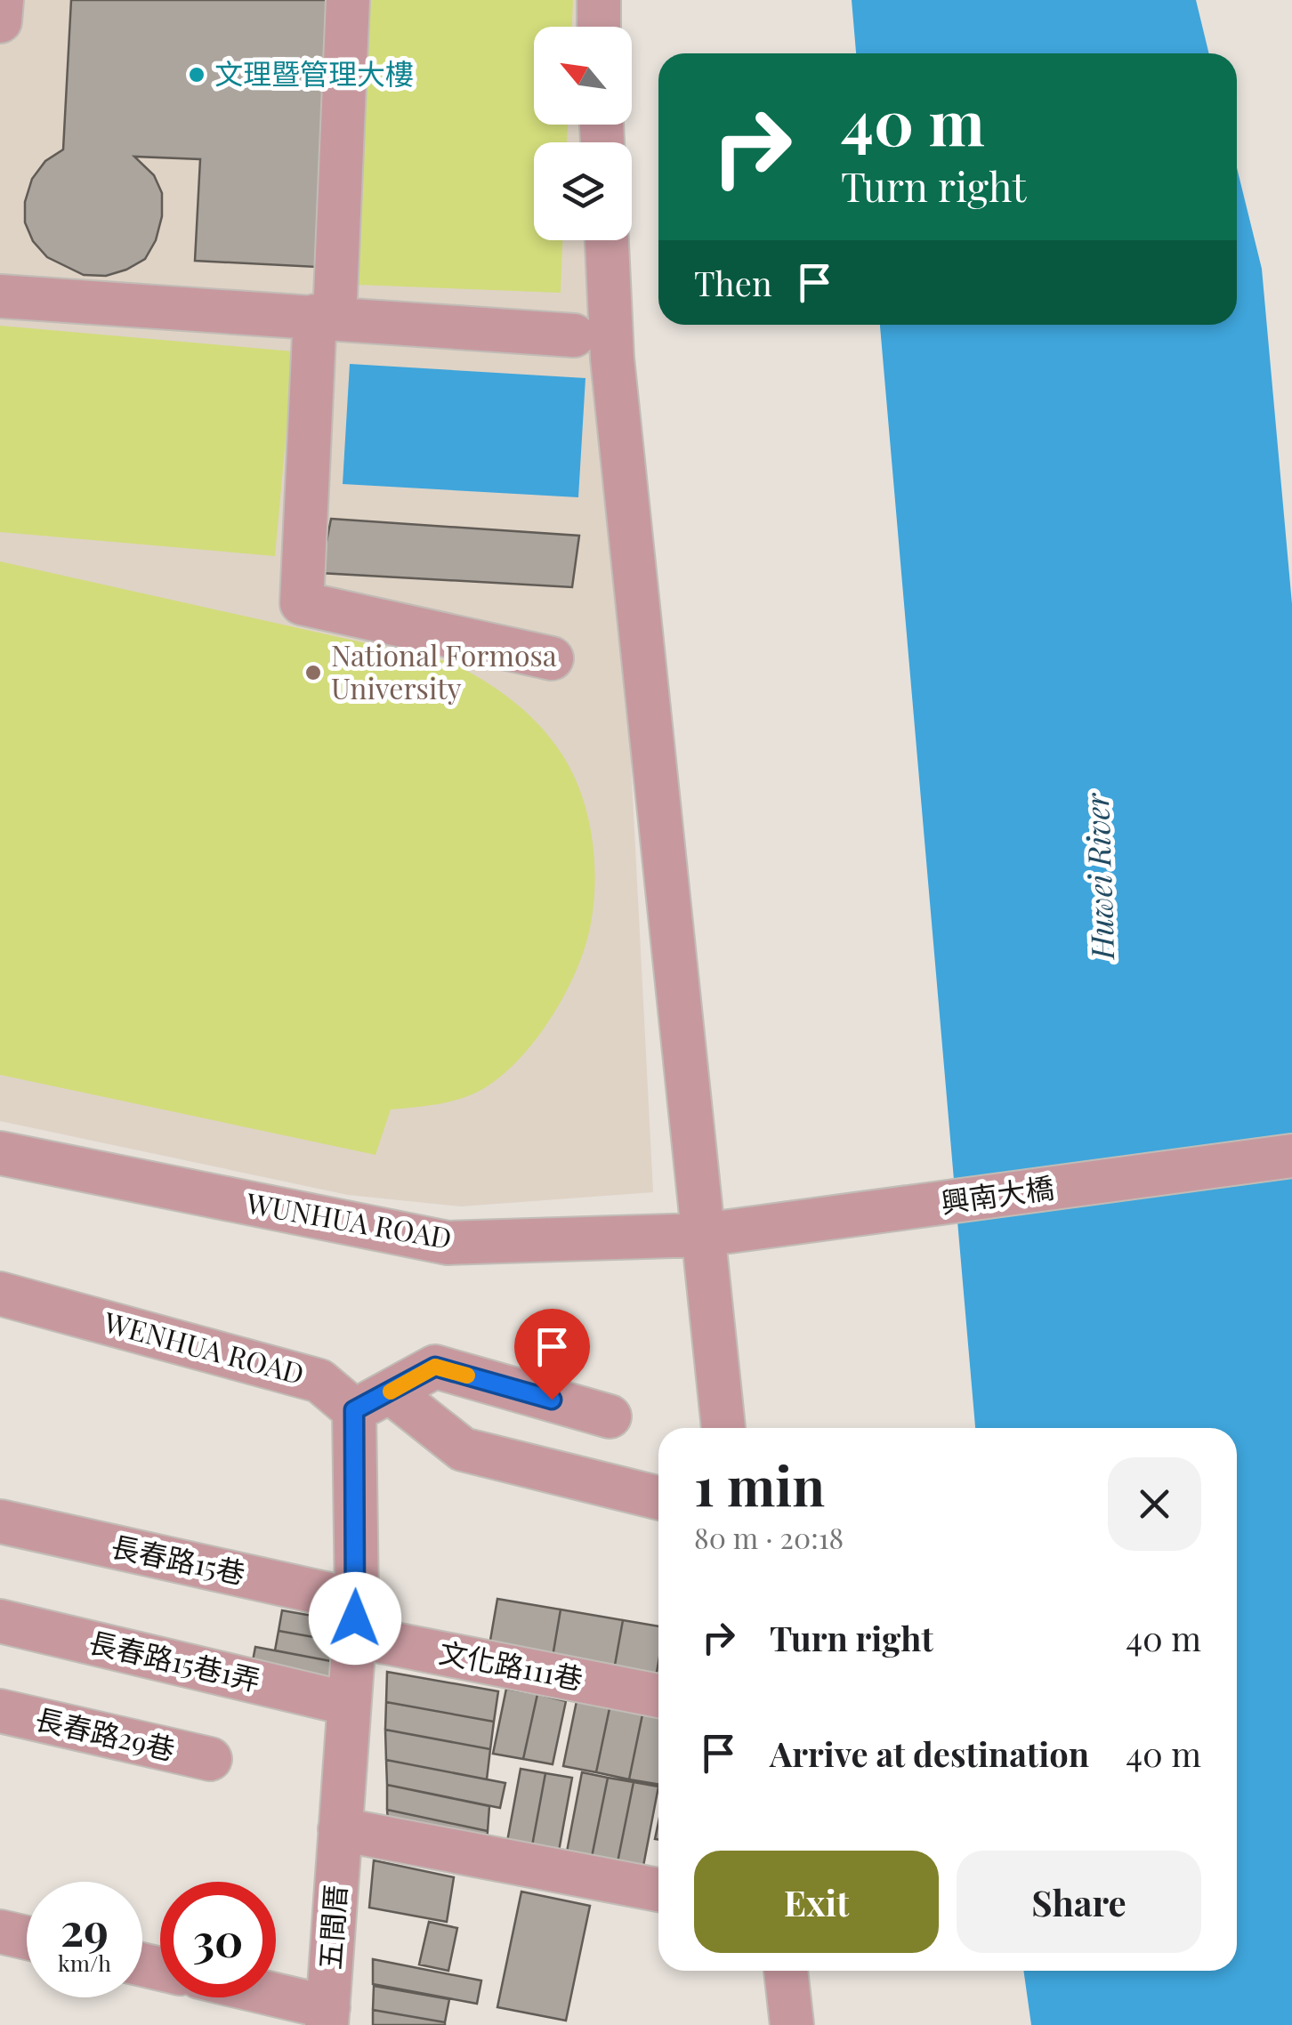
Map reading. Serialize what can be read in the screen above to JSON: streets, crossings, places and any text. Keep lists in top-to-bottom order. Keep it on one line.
{"streets":{"street":["興南大橋","WUNHUA ROAD","WENHUA ROAD","長春路15巷","長春路15巷1弄","文化路111巷","長春路29巷","五間厝"]},"crossings":[["興南大橋","WUNHUA ROAD"],["長春路15巷","文化路111巷"]],"water":["Huwei River"],"places":["文理暨管理大樓","National Formosa University"],"north":"top left","page":{"turn":["40 m","Turn right"],"then":"Then","heading":["1 min","80 m · 20:18"],"list":[{"name":"Turn right","value":"40 m"},{"name":"Arrive at destination","value":"40 m"}],"buttons":["Exit","Share"],"speed":"29 km/h","limit":"30"}}
